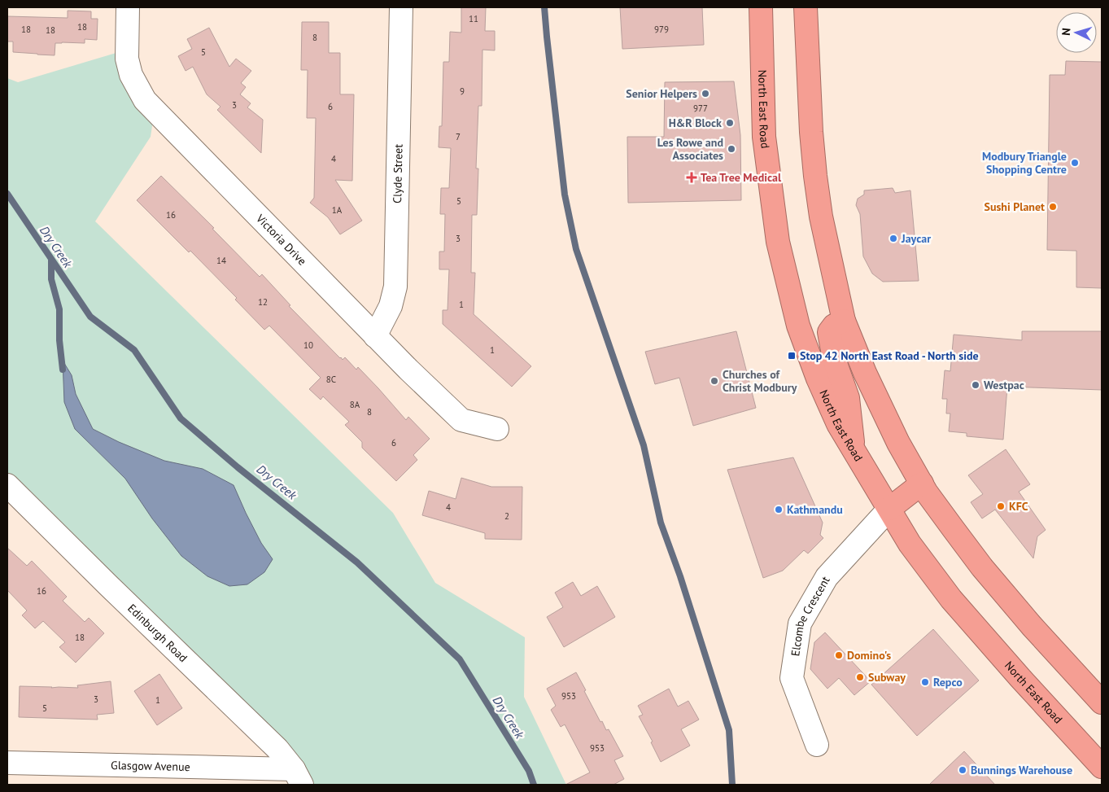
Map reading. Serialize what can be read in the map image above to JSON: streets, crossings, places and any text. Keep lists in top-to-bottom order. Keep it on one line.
{"streets":{"highway":["North East Road"],"street":["Clyde Street","Victoria Drive","Elcombe Crescent","Edinburgh Road","Glasgow Avenue"]},"crossings":[["North East Road","Elcombe Crescent"],["Clyde Street","Victoria Drive"],["Edinburgh Road","Glasgow Avenue"]],"water":["Dry Creek"],"places":{"other":["Senior Helpers","H&R Block","Les Rowe and Associates","Modbury Triangle Shopping Centre","Sushi Planet","Jaycar","Churches of Christ Modbury","Westpac","KFC","Kathmandu","Domino's","Subway","Repco","Bunnings Warehouse"],"health":["Tea Tree Medical"],"transit":["Stop 42 North East Road - North side"]},"house_numbers":["11","18","18","979","18","8","5","9","3","6","977","7","4","5","1A","16","3","14","12","1","10","1","8C","8A","8","6","4","2","16","18","953","3","1","5","953"],"north":"left"}
